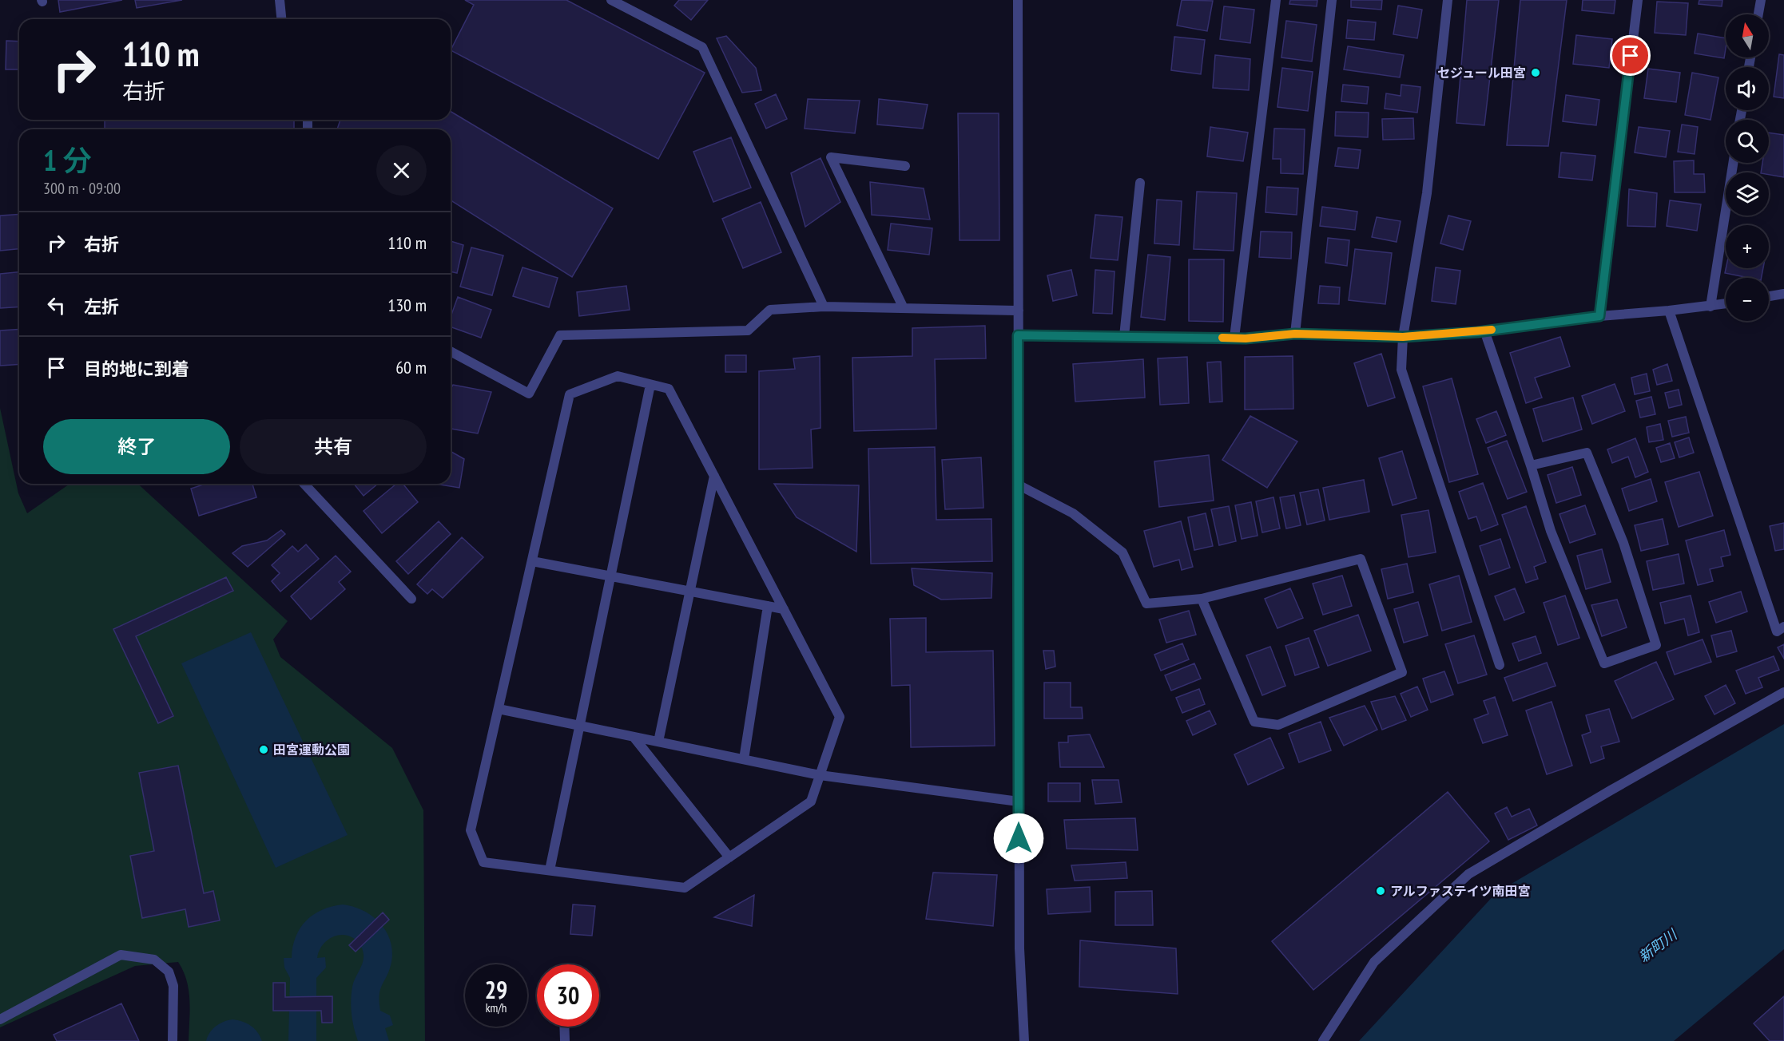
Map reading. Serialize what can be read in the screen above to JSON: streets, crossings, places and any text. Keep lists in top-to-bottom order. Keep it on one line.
{"water":["新町川"],"places":["セジュール田宮","田宮運動公園","アルファステイツ南田宮"],"north":"top","page":{"map_buttons":["+","−"],"turn":["110 m","右折"],"heading":["1 分","300 m · 09:00"],"list":[{"name":"右折","value":"110 m"},{"name":"左折","value":"130 m"},{"name":"目的地に到着","value":"60 m"}],"buttons":["終了","共有"],"speed":"29 km/h","limit":"30"}}
